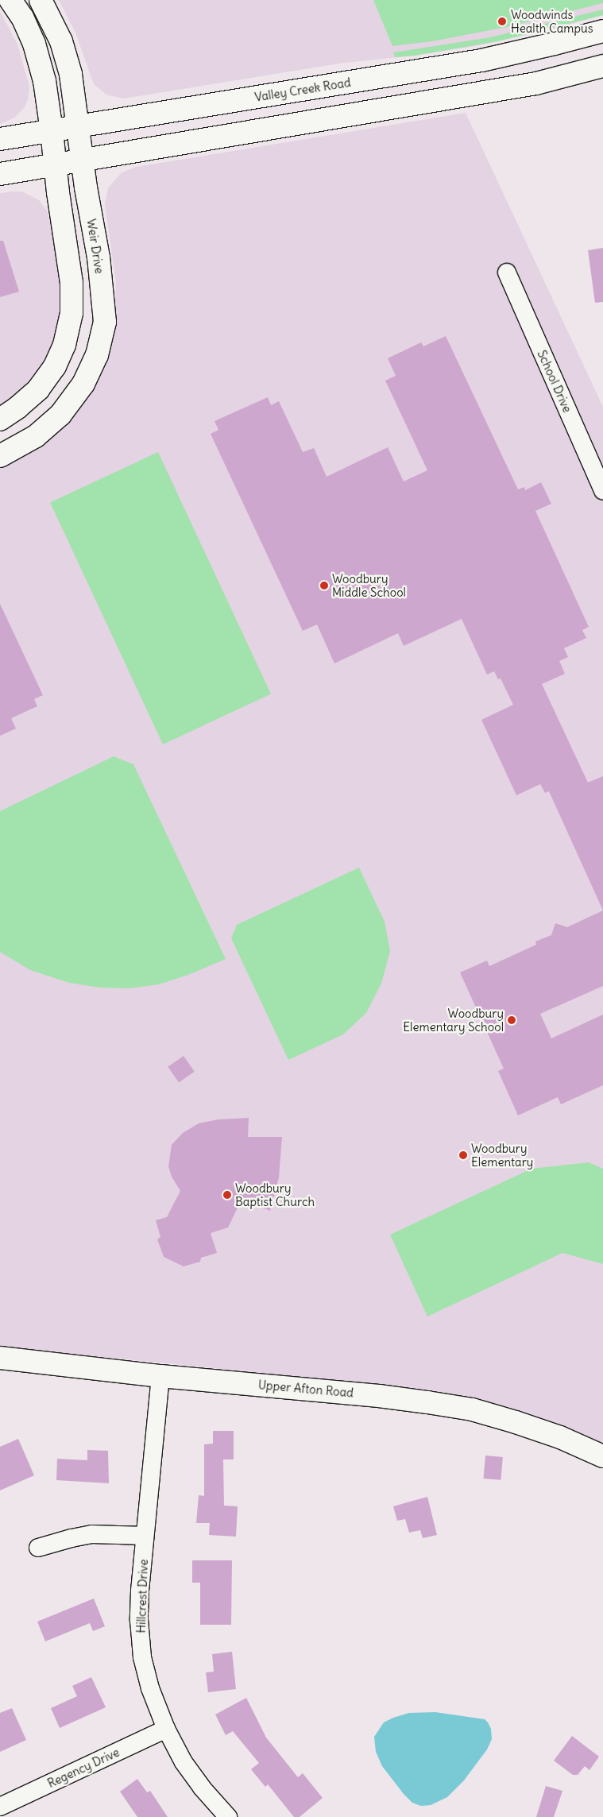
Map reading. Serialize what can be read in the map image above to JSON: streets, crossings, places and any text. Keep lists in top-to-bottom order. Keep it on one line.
{"streets":{"street":["Valley Creek Road","Weir Drive","School Drive","Upper Afton Road","Hillcrest Drive","Regency Drive"]},"crossings":[["Valley Creek Road","Weir Drive"],["Upper Afton Road","Hillcrest Drive"],["Hillcrest Drive","Regency Drive"]],"places":["Woodwinds Health Campus","Woodbury Middle School","Woodbury Elementary School","Woodbury Elementary","Woodbury Baptist Church"]}
